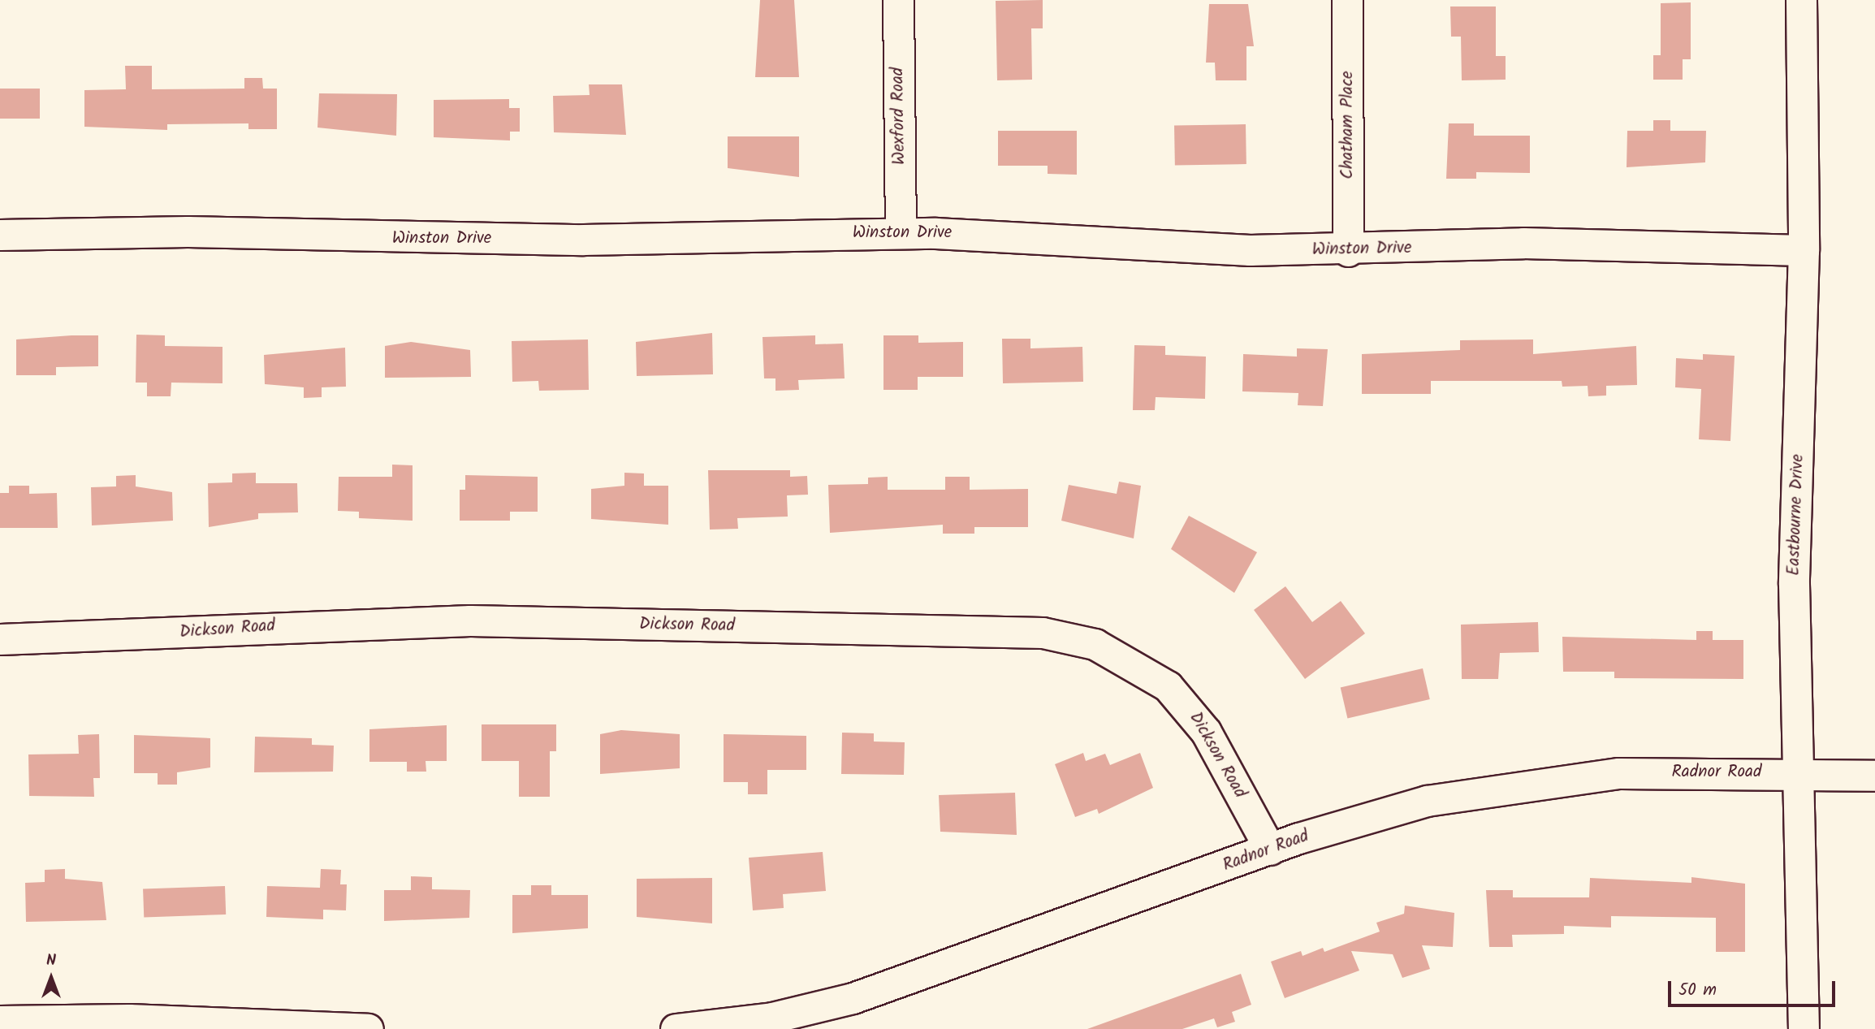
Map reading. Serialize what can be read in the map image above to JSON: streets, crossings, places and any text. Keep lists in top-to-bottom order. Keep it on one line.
{"streets":{"street":["Wexford Road","Chatham Place","Winston Drive","Eastbourne Drive","Dickson Road","Radnor Road"]},"crossings":[["Wexford Road","Winston Drive"],["Chatham Place","Winston Drive"],["Winston Drive","Eastbourne Drive"],["Eastbourne Drive","Radnor Road"],["Dickson Road","Radnor Road"]],"scale_bar":"50 m","north":"top"}
